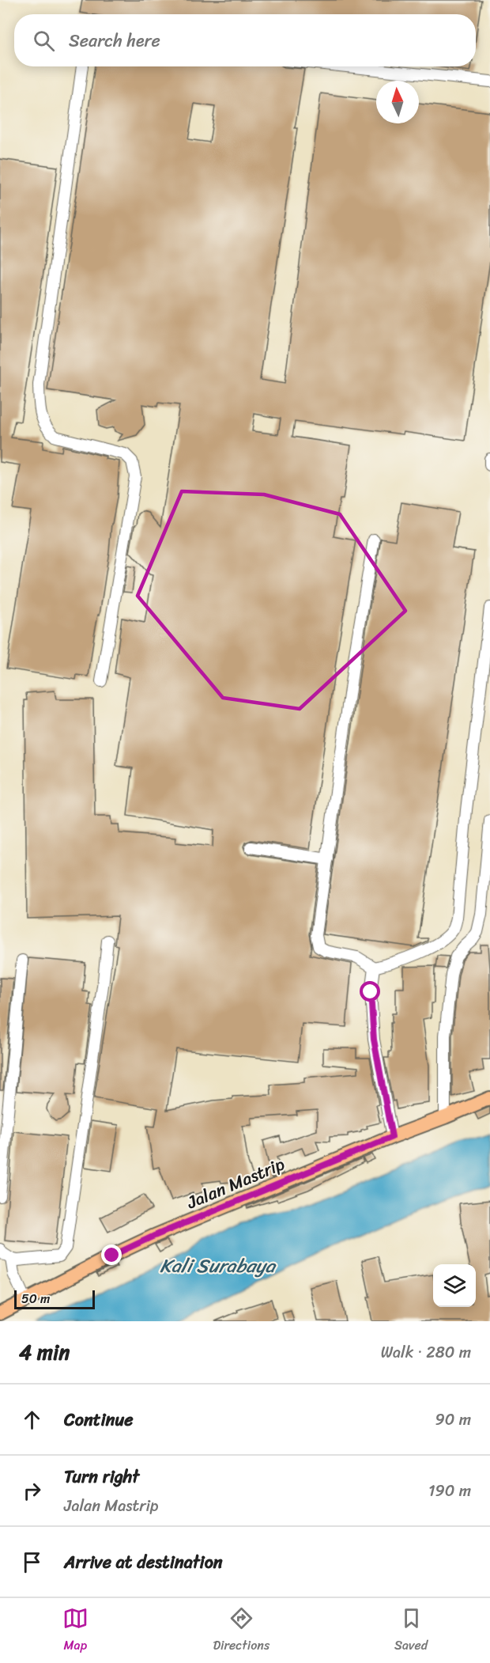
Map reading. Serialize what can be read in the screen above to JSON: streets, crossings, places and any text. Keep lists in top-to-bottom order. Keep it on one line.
{"streets":{"main road":["Jalan Mastrip"]},"water":["Kali Surabaya"],"scale_bar":"50 m","north":"top","page":{"search":"Search here","scale":"50 m","heading":["4 min","Walk · 280 m"],"list":[["Continue","90 m"],["Turn right","Jalan Mastrip","190 m"],"Arrive at destination"],"nav":["Map","Directions","Saved"]}}
